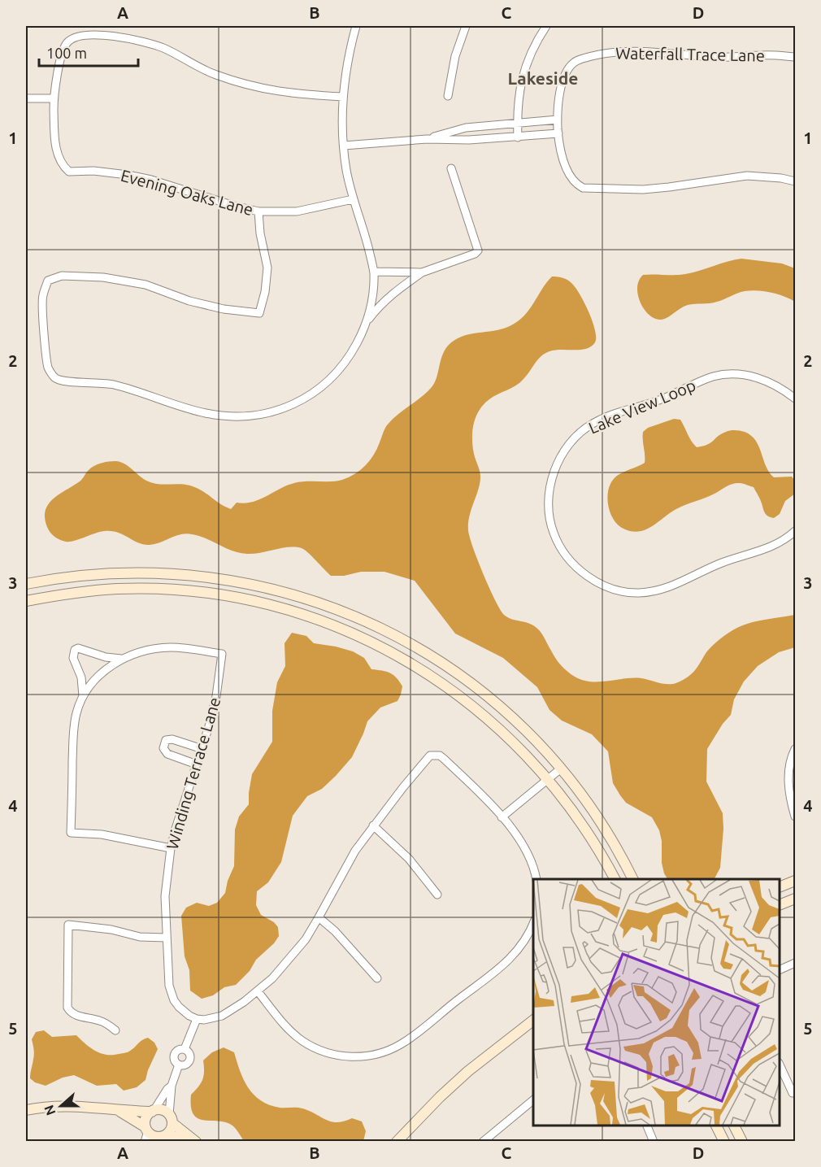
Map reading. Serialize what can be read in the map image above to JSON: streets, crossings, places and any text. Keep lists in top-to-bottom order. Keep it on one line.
{"streets":{"street":["Waterfall Trace Lane","Evening Oaks Lane","Lake View Loop","Winding Terrace Lane"]},"districts":["Lakeside"],"scale_bar":"100 m","north":"left","grid":{"columns":["A","B","C","D"],"rows":["1","2","3","4","5"]}}
